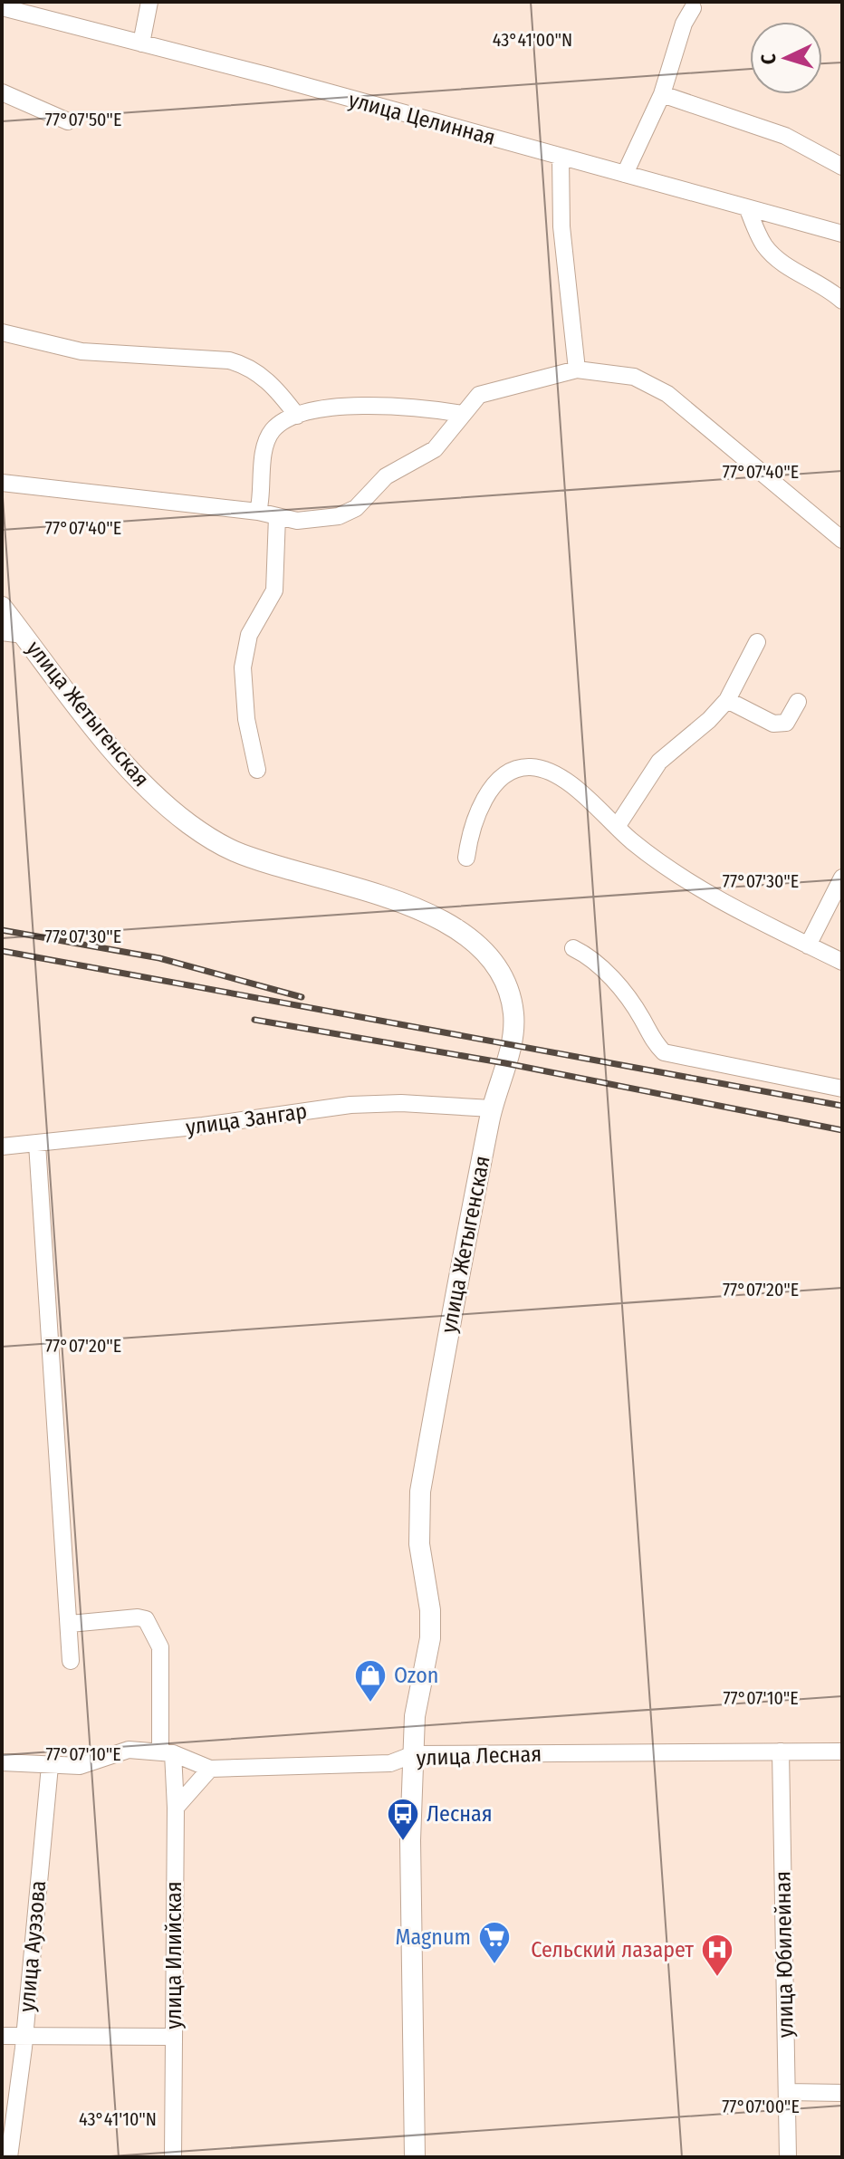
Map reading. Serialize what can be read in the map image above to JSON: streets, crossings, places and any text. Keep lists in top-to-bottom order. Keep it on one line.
{"streets":{"main road":["улица Жетыгенская"],"street":["улица Целинная","улица Зангар","улица Лесная","улица Ауэзова","улица Юбилейная","улица Илийская"]},"crossings":[["улица Жетыгенская","улица Зангар"],["улица Жетыгенская","улица Лесная"],["улица Лесная","улица Ауэзова"],["улица Лесная","улица Юбилейная"],["улица Лесная","улица Илийская"]],"places":{"shop":["Ozon"],"bus stop":["Лесная"],"supermarket":["Magnum"],"hospital":["Сельский лазарет"]},"north":"left","coordinates":["43°41'00\"N","77°07'50\"E","77°07'40\"E","77°07'30\"E","77°07'20\"E","77°07'10\"E","77°07'00\"E","43°41'10\"N"]}
